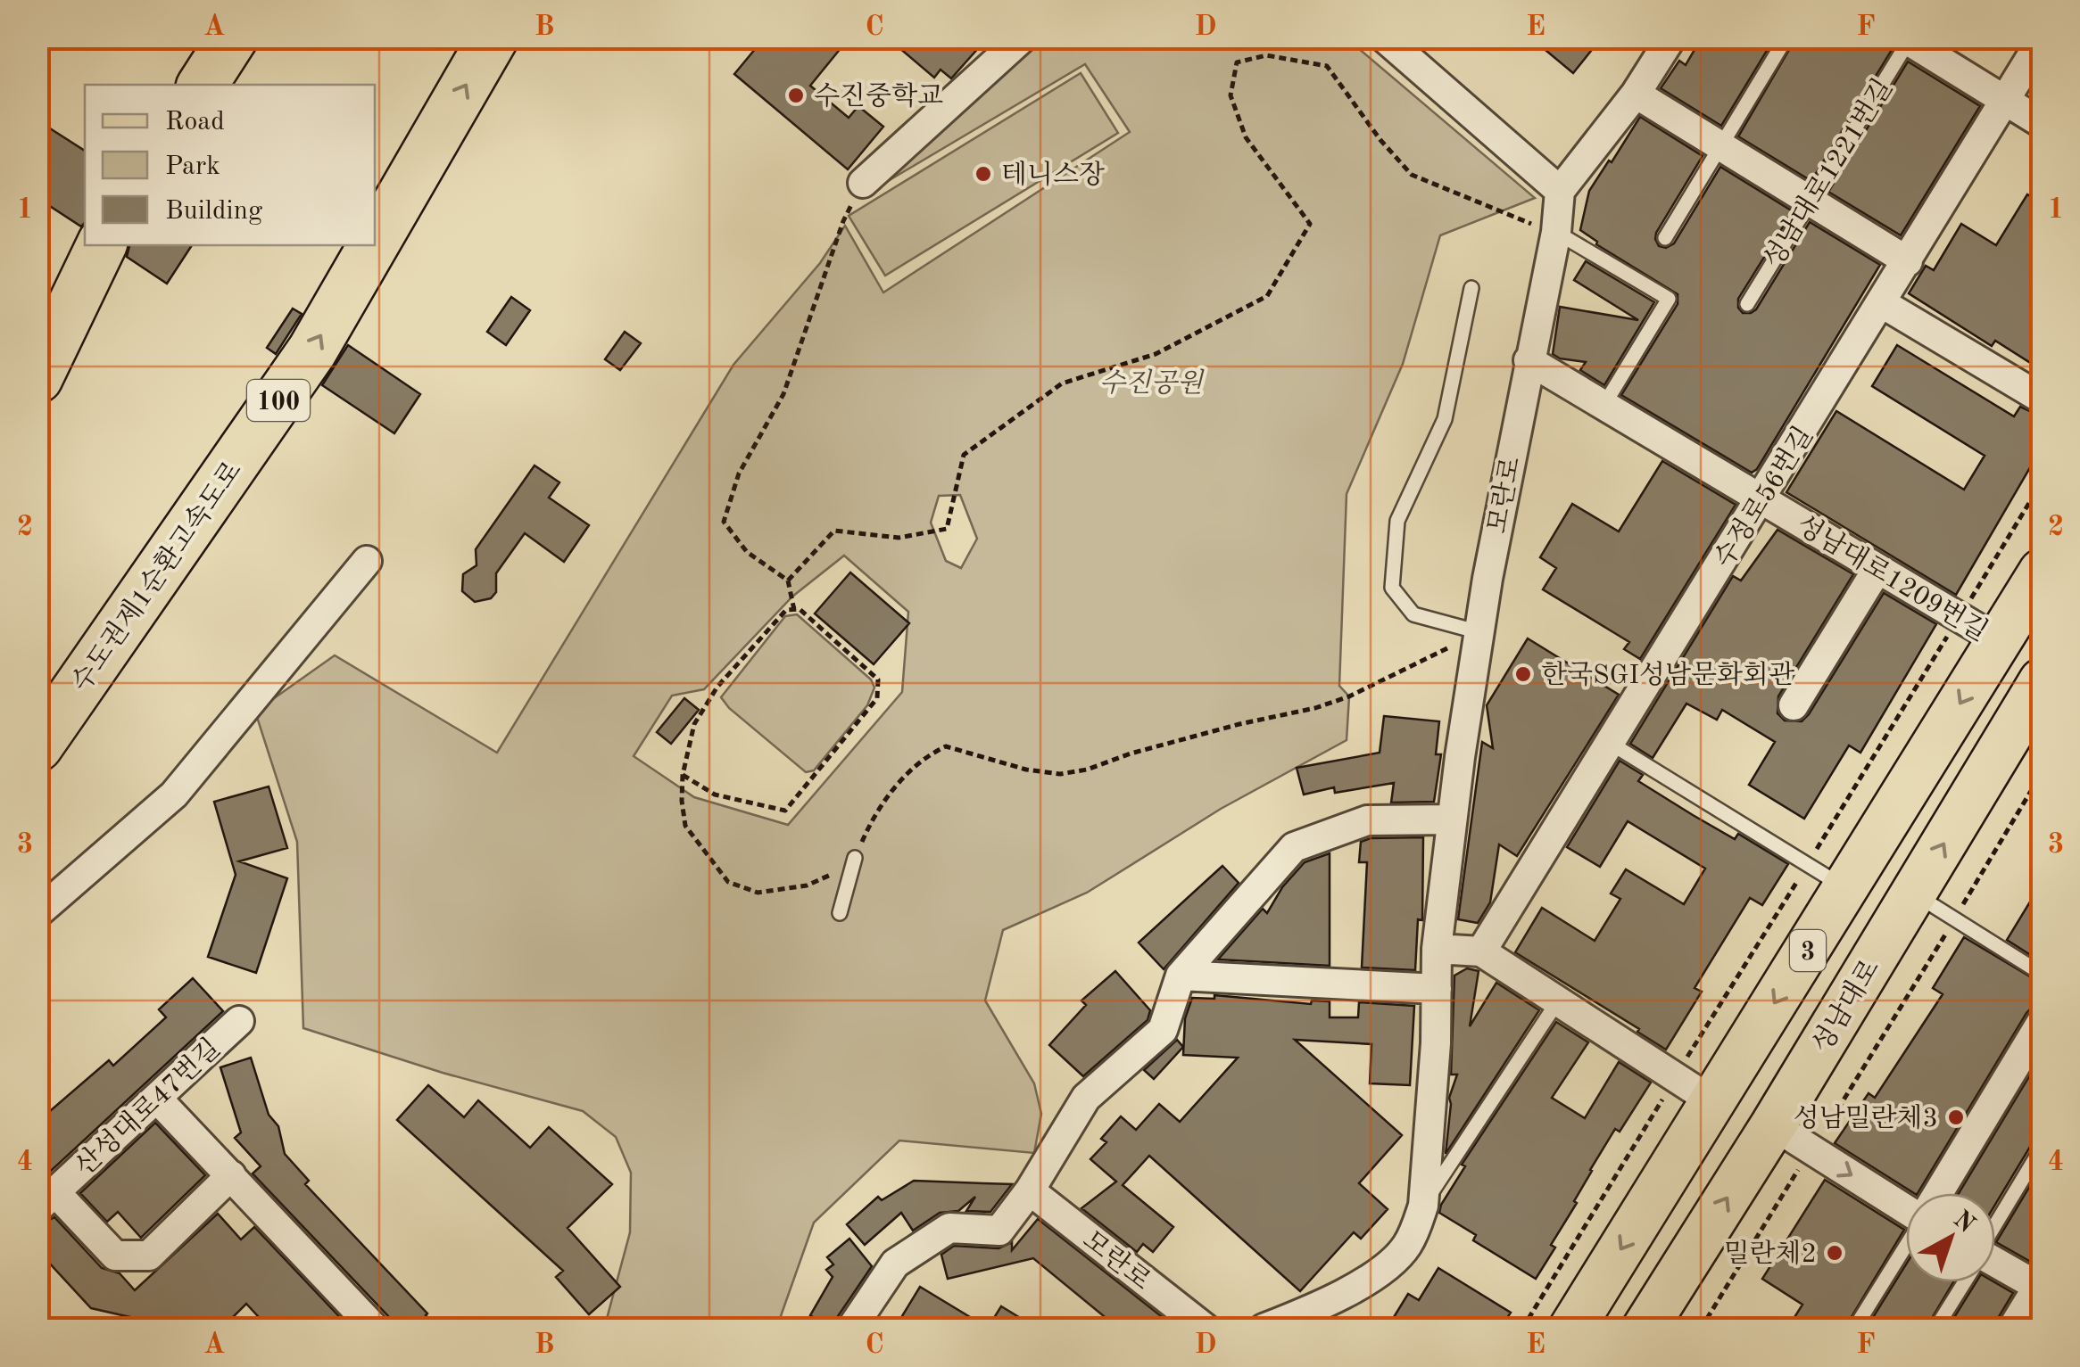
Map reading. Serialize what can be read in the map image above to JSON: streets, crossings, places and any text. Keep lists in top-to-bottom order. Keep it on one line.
{"streets":{"highway":["100","수도권제1순환고속도로"],"main road":["3","성남대로"],"street":["성남대로1221번길","모란로","수정로56번길","성남대로1209번길","산성대로47번길"]},"crossings":[["성남대로1221번길","수정로56번길"],["모란로","성남대로1209번길"],["수정로56번길","성남대로1209번길"],["성남대로1209번길","3"]],"one_way":["수도권제1순환고속도로"],"parks":["수진공원"],"places":["수진중학교","테니스장","한국SGI성남문화회관","성남밀란체3","밀란체2"],"legend":["Road","Park","Building"],"north":"top right","grid":{"columns":["A","B","C","D","E","F"],"rows":["1","2","3","4"]}}
